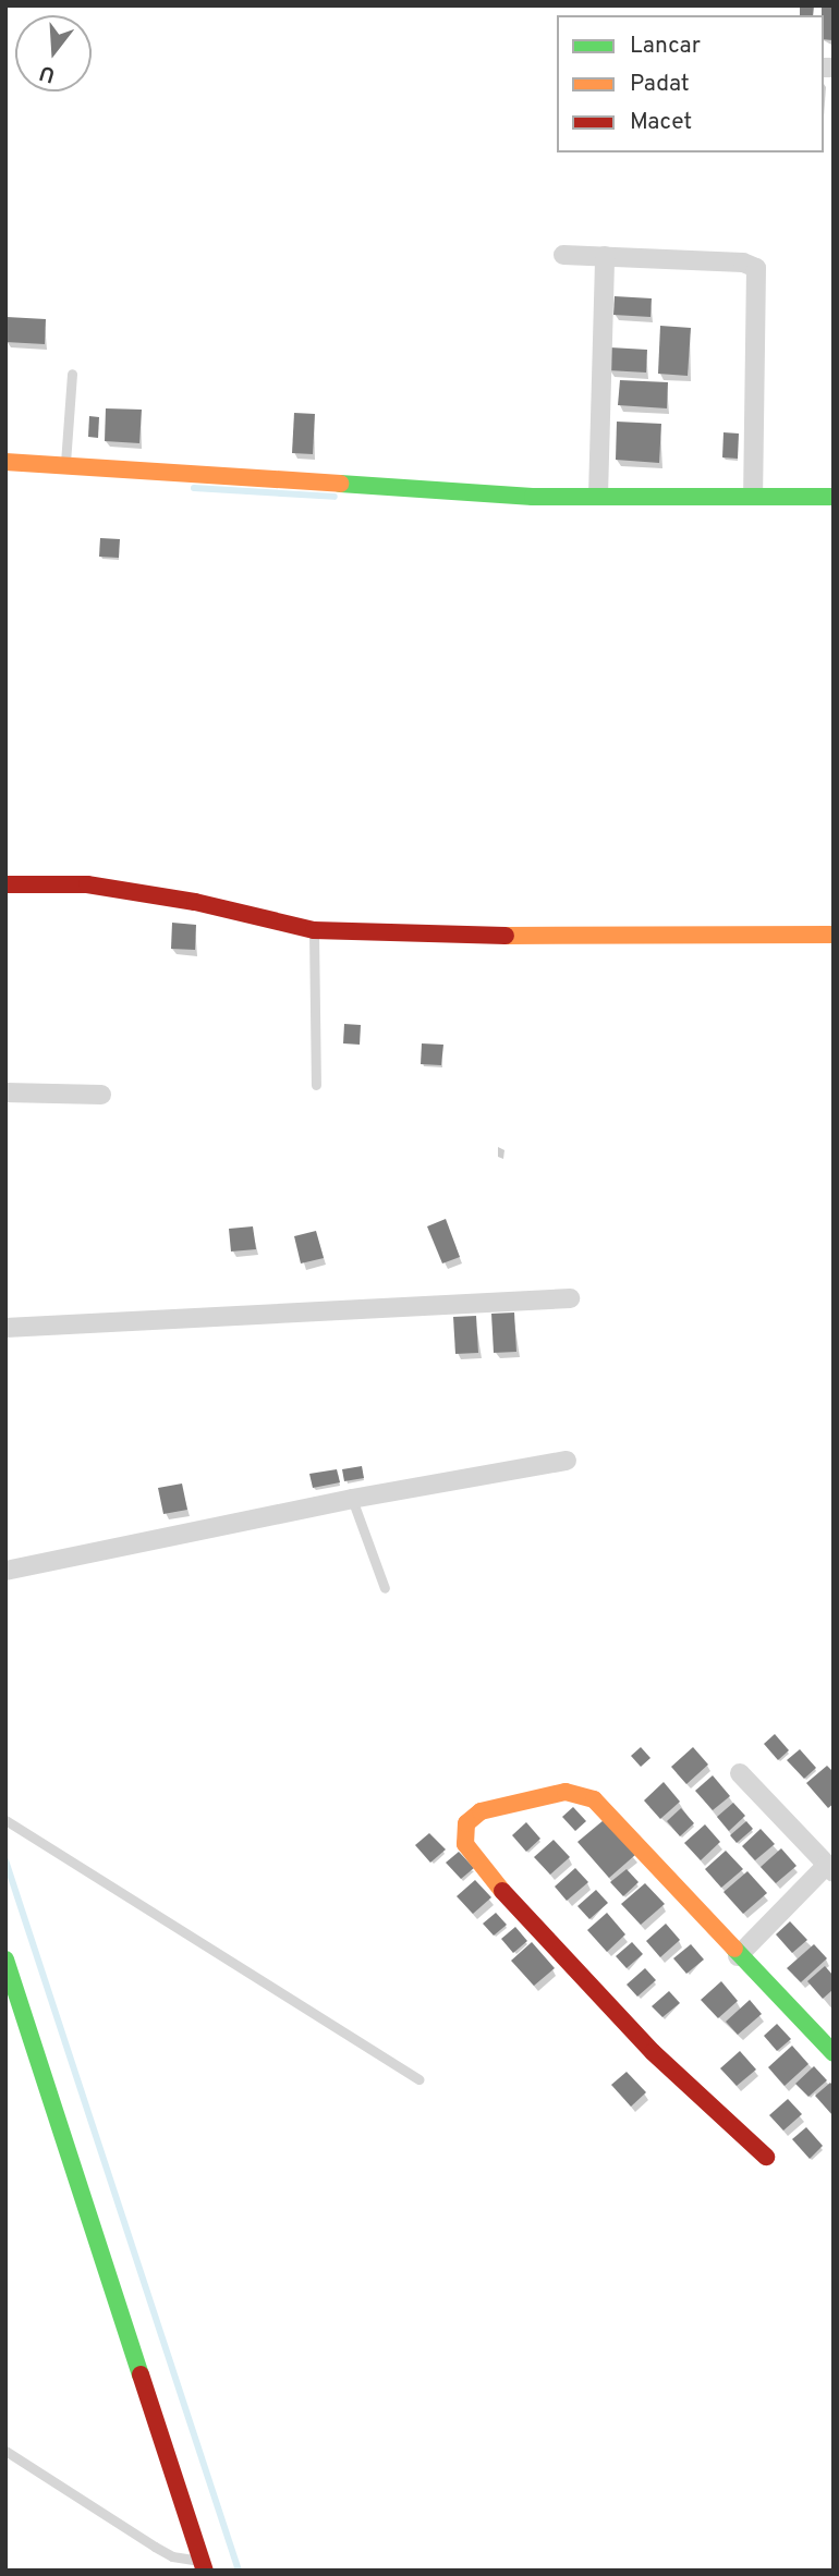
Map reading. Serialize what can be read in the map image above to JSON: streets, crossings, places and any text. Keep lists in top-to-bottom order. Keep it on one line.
{"legend":["Lancar","Padat","Macet"],"north":"bottom"}
